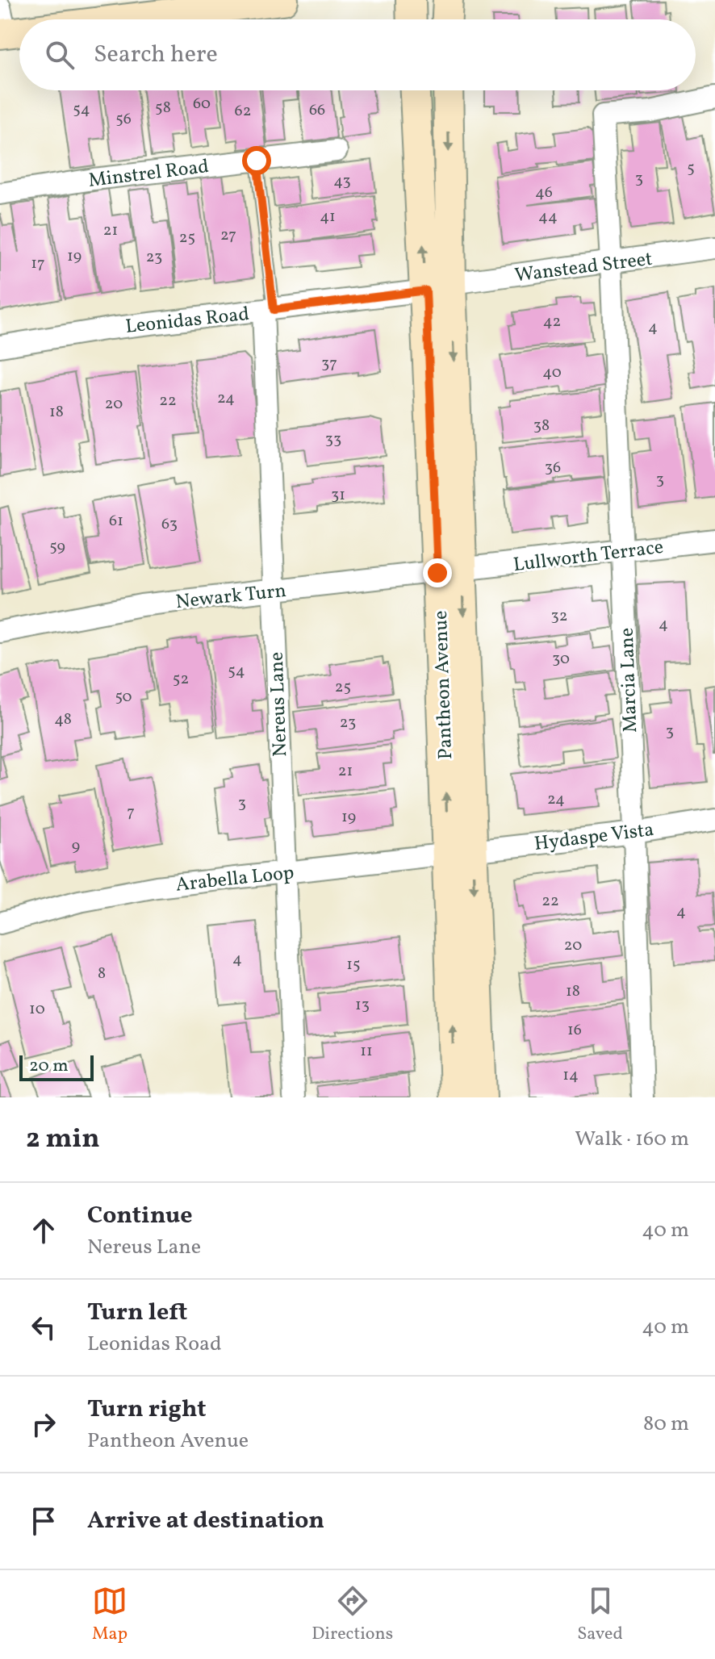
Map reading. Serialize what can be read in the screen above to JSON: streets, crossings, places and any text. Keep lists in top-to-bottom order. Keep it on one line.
{"streets":{"main road":["Pantheon Avenue"],"street":["Minstrel Road","Wanstead Street","Leonidas Road","Lullworth Terrace","Newark Turn","Marcia Lane","Nereus Lane","Hydaspe Vista","Arabella Loop"]},"crossings":[["Minstrel Road","Nereus Lane"],["Wanstead Street","Leonidas Road"],["Wanstead Street","Marcia Lane"],["Wanstead Street","Pantheon Avenue"],["Leonidas Road","Pantheon Avenue"],["Leonidas Road","Nereus Lane"],["Lullworth Terrace","Newark Turn"],["Lullworth Terrace","Marcia Lane"],["Lullworth Terrace","Pantheon Avenue"],["Newark Turn","Pantheon Avenue"],["Newark Turn","Nereus Lane"],["Marcia Lane","Hydaspe Vista"],["Pantheon Avenue","Hydaspe Vista"],["Pantheon Avenue","Arabella Loop"],["Nereus Lane","Arabella Loop"],["Hydaspe Vista","Arabella Loop"]],"house_numbers":["60","58","54","66","62","56","5","3","43","46","41","44","21","27","25","19","23","17","42","4","37","40","24","22","20","18","38","33","36","3","31","61","63","59","32","4","30","54","52","25","50","48","23","3","21","24","3","7","19","9","22","4","20","4","15","8","18","13","10","16","11","14"],"scale_bar":"20 m","page":{"search":"Search here","scale":"20 m","heading":["2 min","Walk · 160 m"],"list":[["Continue","Nereus Lane","40 m"],["Turn left","Leonidas Road","40 m"],["Turn right","Pantheon Avenue","80 m"],"Arrive at destination"],"nav":["Map","Directions","Saved"]}}
